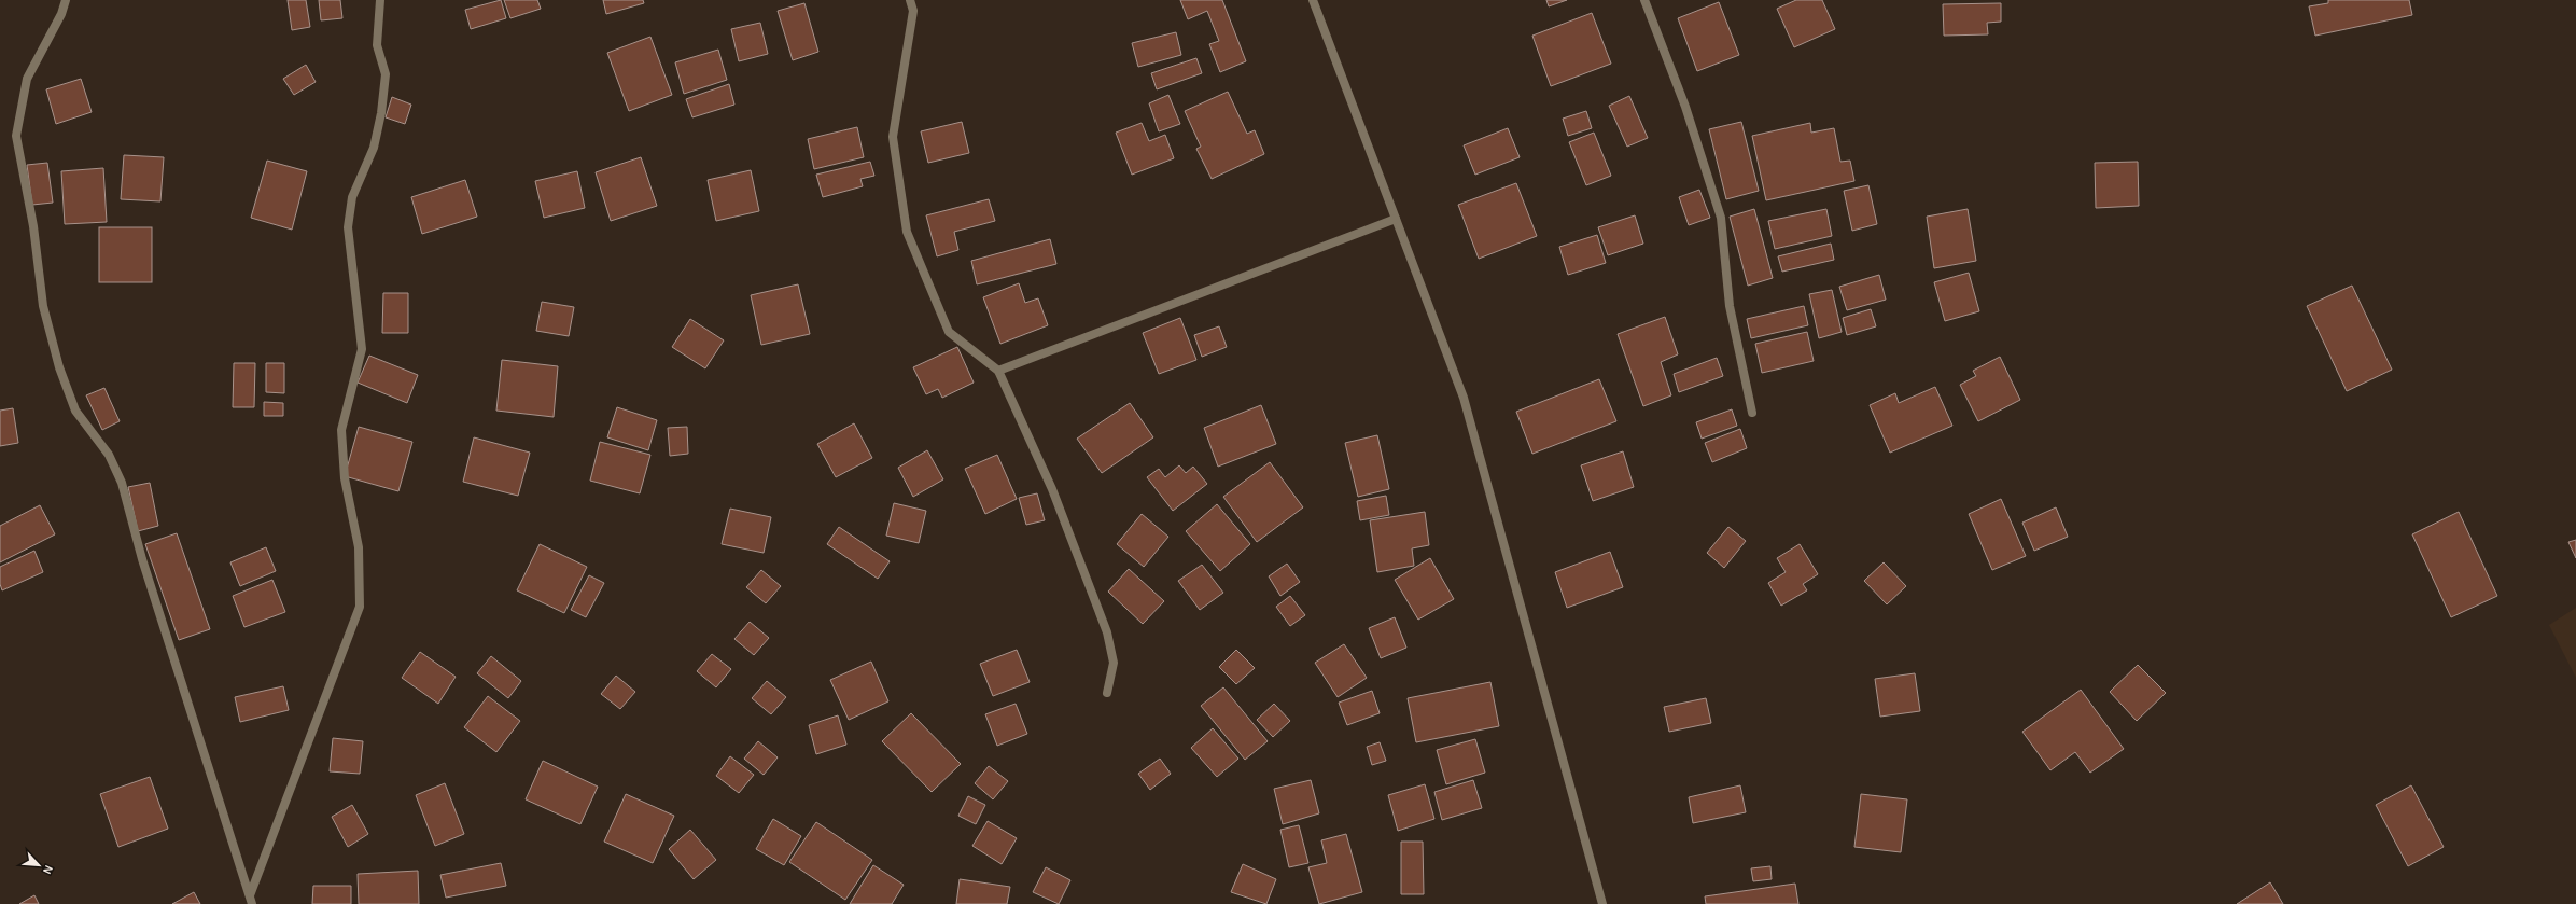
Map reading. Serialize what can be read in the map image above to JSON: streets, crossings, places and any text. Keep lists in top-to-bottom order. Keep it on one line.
{"north":"bottom right"}
